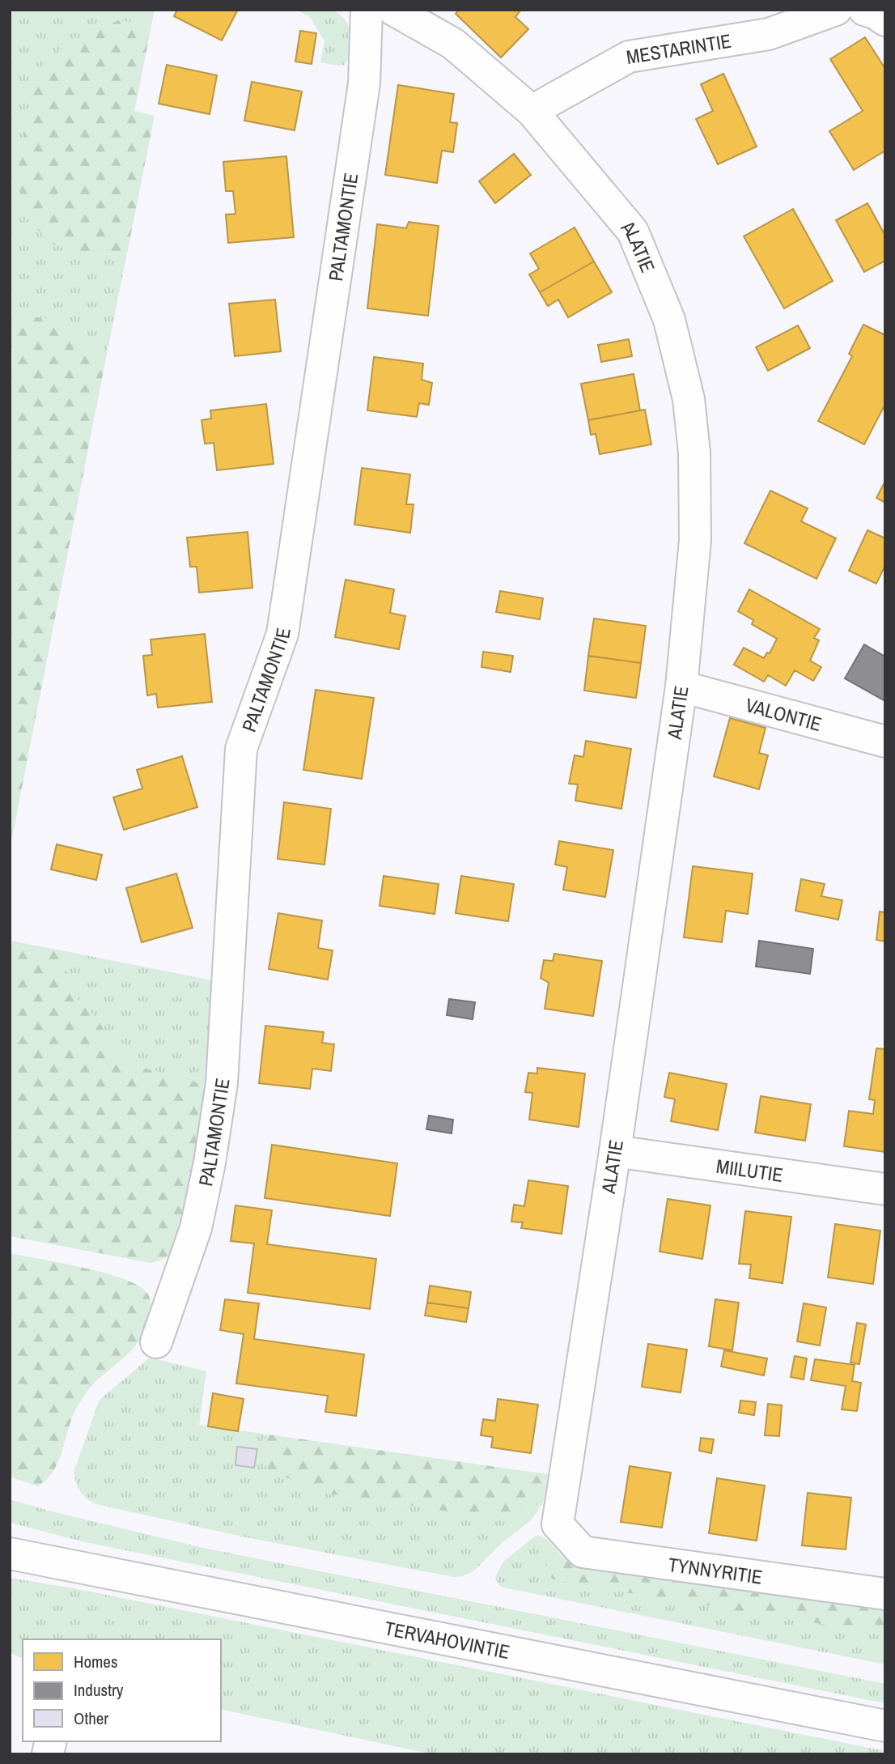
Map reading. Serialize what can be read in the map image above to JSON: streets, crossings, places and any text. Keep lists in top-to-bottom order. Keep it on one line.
{"streets":{"street":["MESTARINTIE","PALTAMONTIE","ALATIE","VALONTIE","MIILUTIE","TYNNYRITIE","TERVAHOVINTIE"]},"crossings":[["MESTARINTIE","ALATIE"],["ALATIE","VALONTIE"],["ALATIE","MIILUTIE"],["ALATIE","TYNNYRITIE"]],"legend":["Homes","Industry","Other"]}
